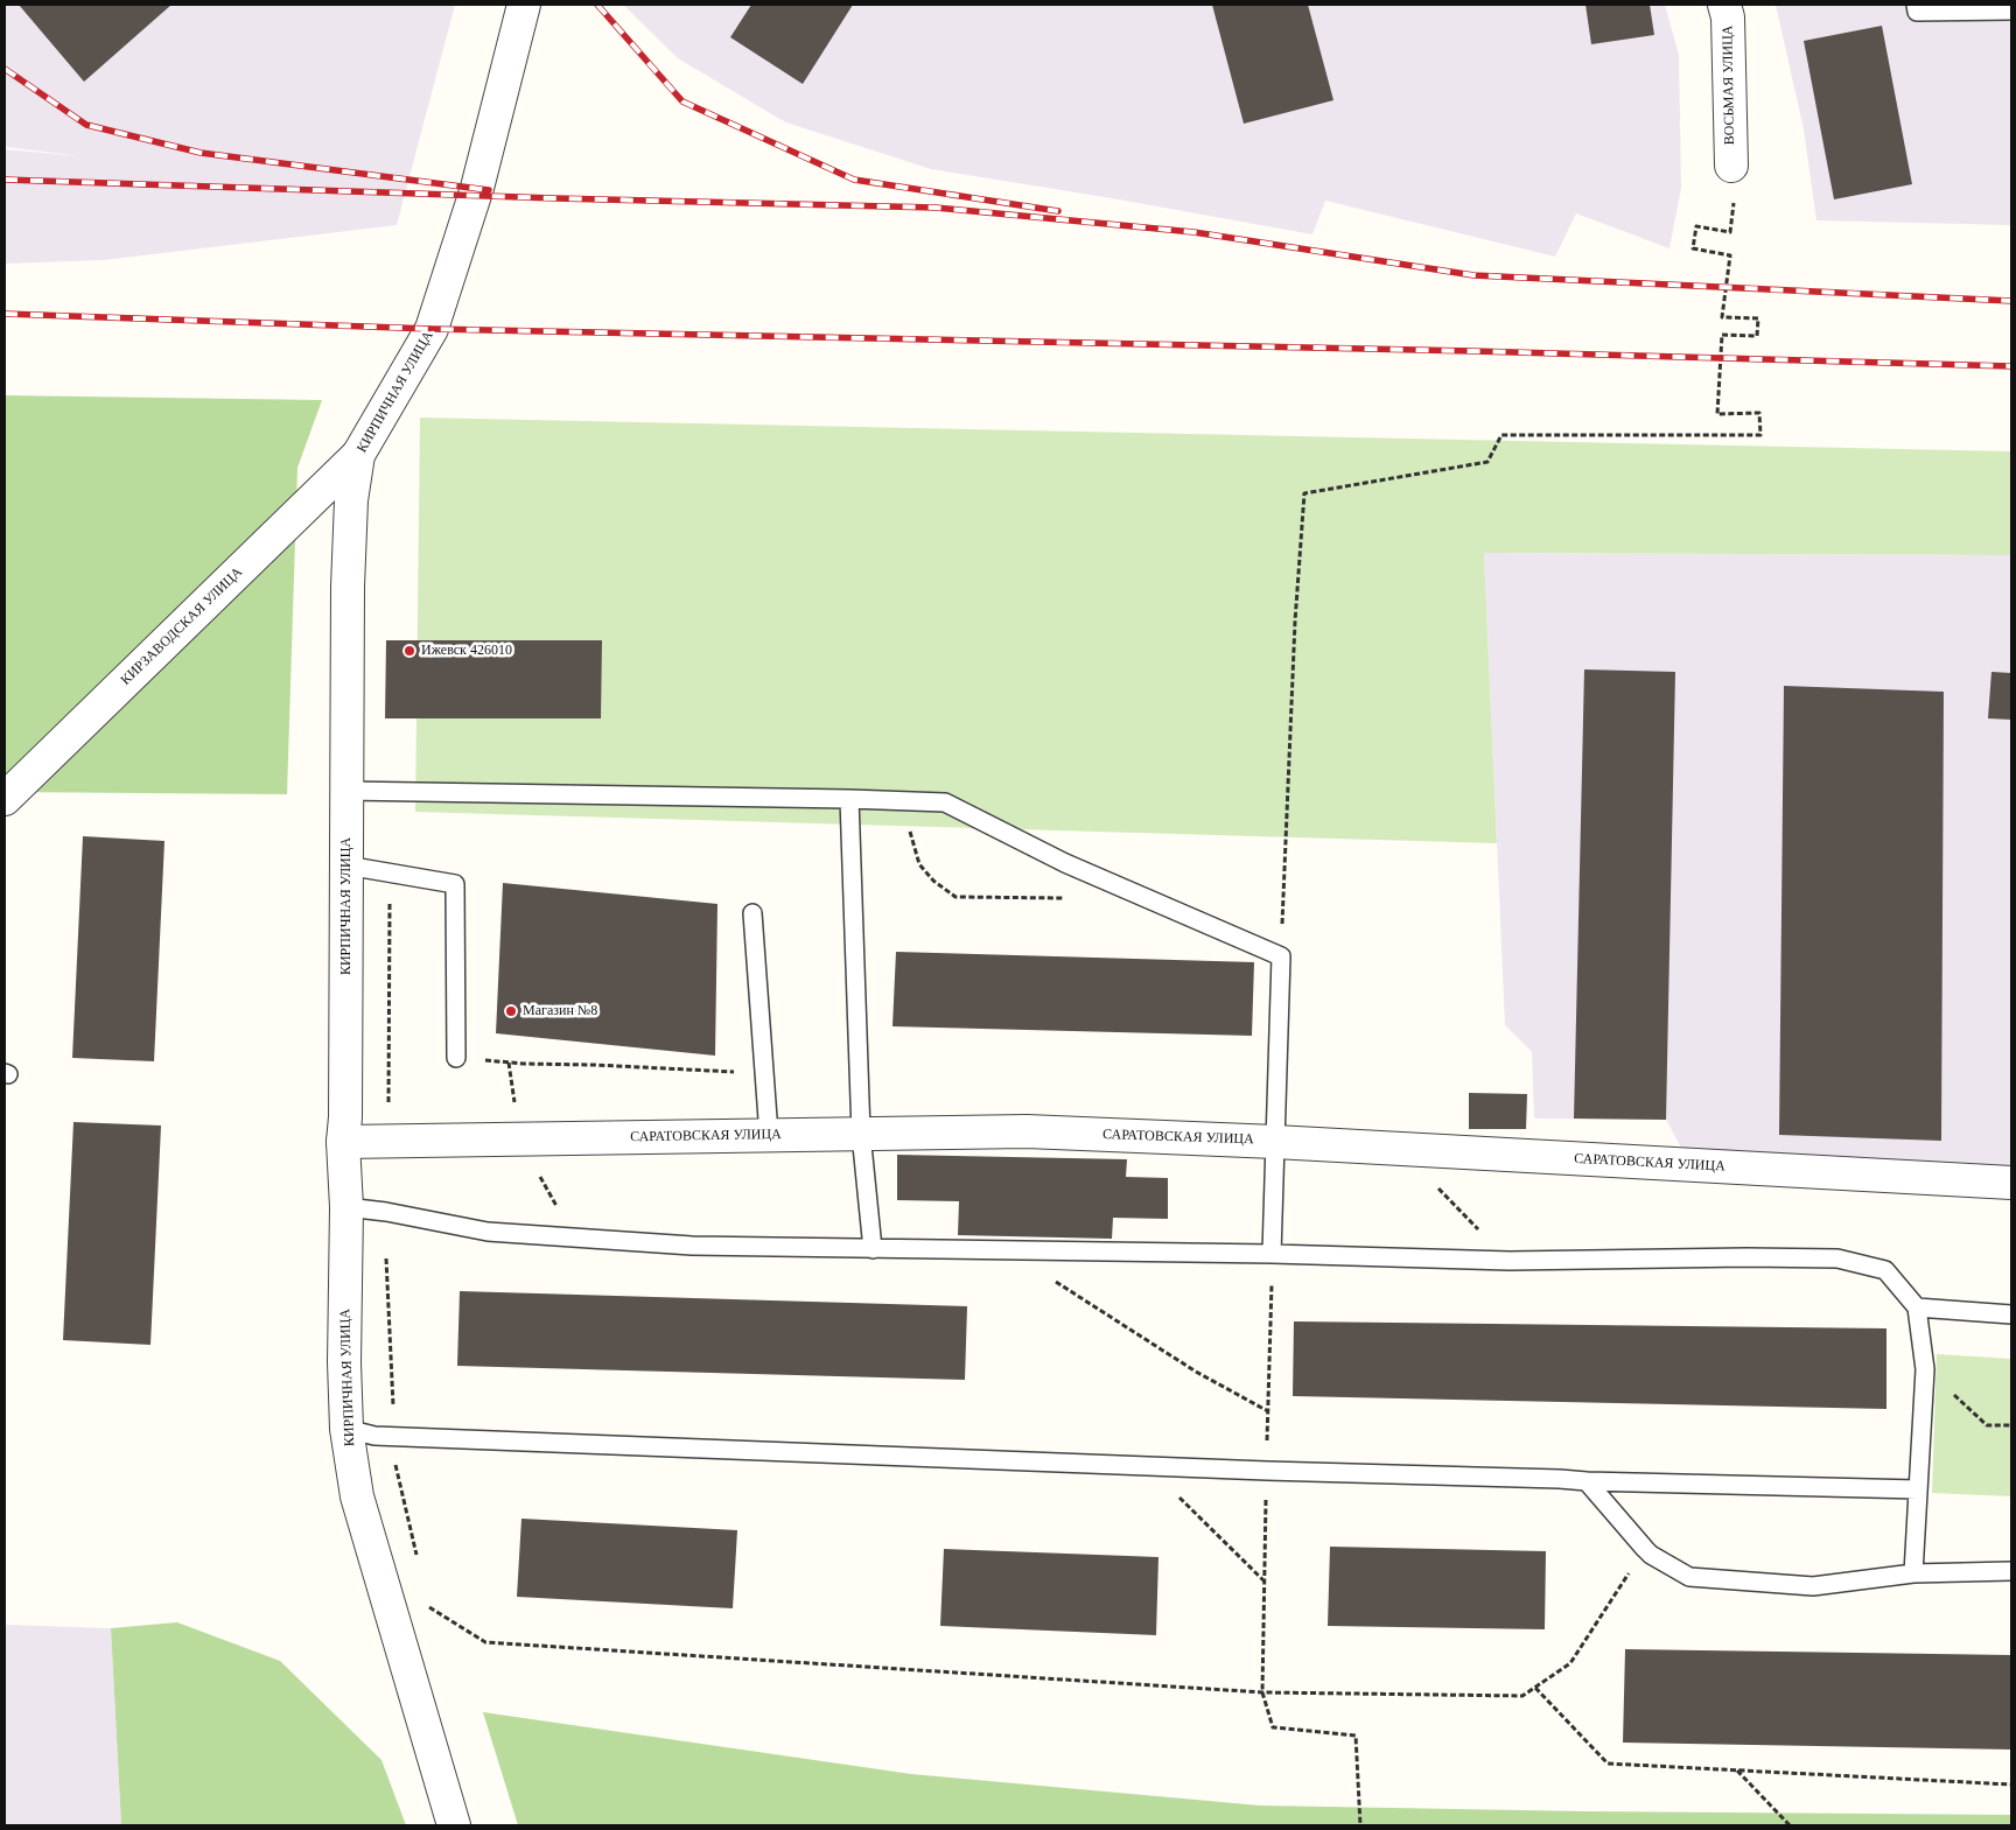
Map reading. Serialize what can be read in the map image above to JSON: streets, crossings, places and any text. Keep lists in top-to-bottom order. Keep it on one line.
{"streets":{"street":["ВОСЬМАЯ УЛИЦА","КИРПИЧНАЯ УЛИЦА","КИРЗАВОДСКАЯ УЛИЦА","САРАТОВСКАЯ УЛИЦА"]},"crossings":[["КИРПИЧНАЯ УЛИЦА","КИРЗАВОДСКАЯ УЛИЦА"],["КИРПИЧНАЯ УЛИЦА","САРАТОВСКАЯ УЛИЦА"]],"places":["Ижевск 426010","Магазин №8"]}
